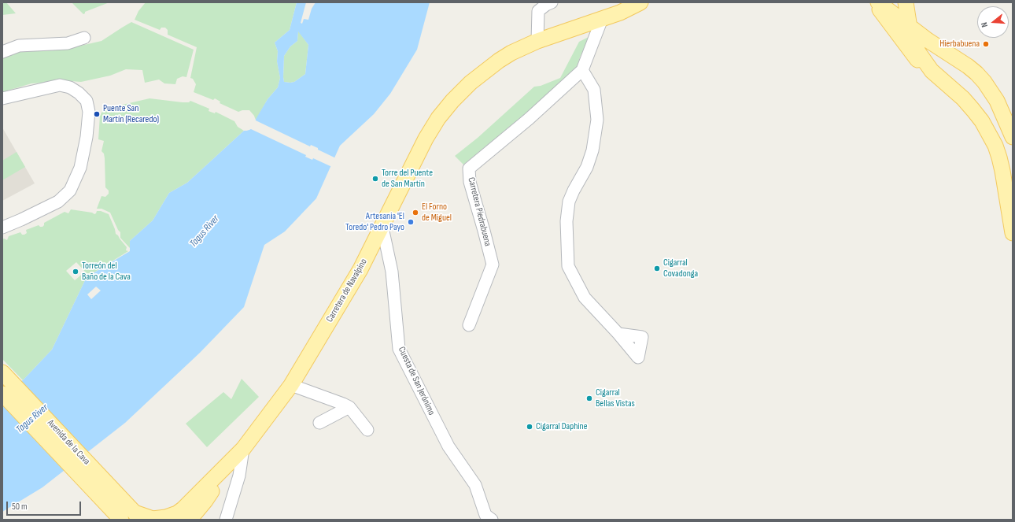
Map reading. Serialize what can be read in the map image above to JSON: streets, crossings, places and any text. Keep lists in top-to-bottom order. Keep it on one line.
{"streets":{"main road":["Carretera de Navalpino","Avenida de la Cava"],"street":["Carretera Piedrabuena","Cuesta de San Jerónimo"]},"crossings":[["Carretera Piedrabuena","Carretera de Navalpino"],["Carretera de Navalpino","Cuesta de San Jerónimo"]],"water":["Tagus River"],"places":["Hierbabuena","Puente San Martín (Recaredo)","Torre del Puente de San Martín","El Forno de Miguel","Artesania 'El Toredo' Pedro Payo","Cigarral Covadonga","Torreón del Baño de la Cava","Cigarral Bellas Vistas","Cigarral Daphine"],"scale_bar":"50 m","north":"left"}
